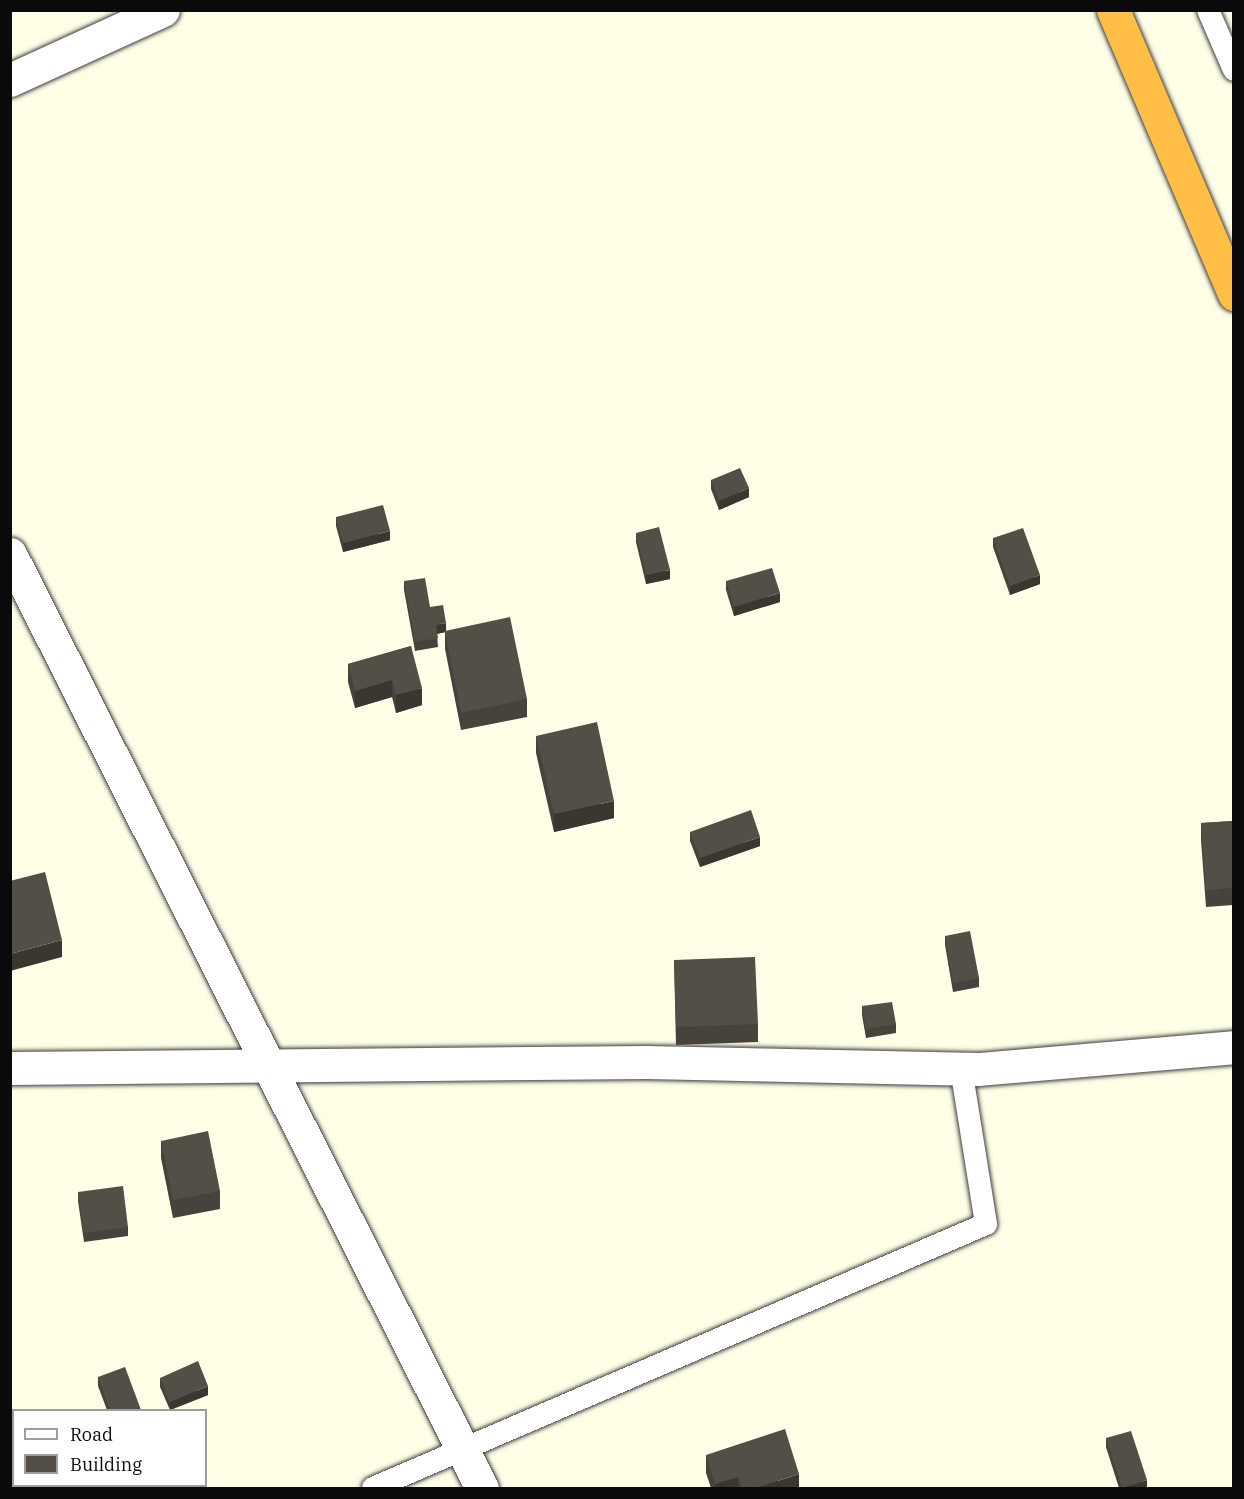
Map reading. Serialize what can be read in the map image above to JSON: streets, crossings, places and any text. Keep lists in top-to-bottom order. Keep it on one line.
{"legend":["Road","Building"]}
